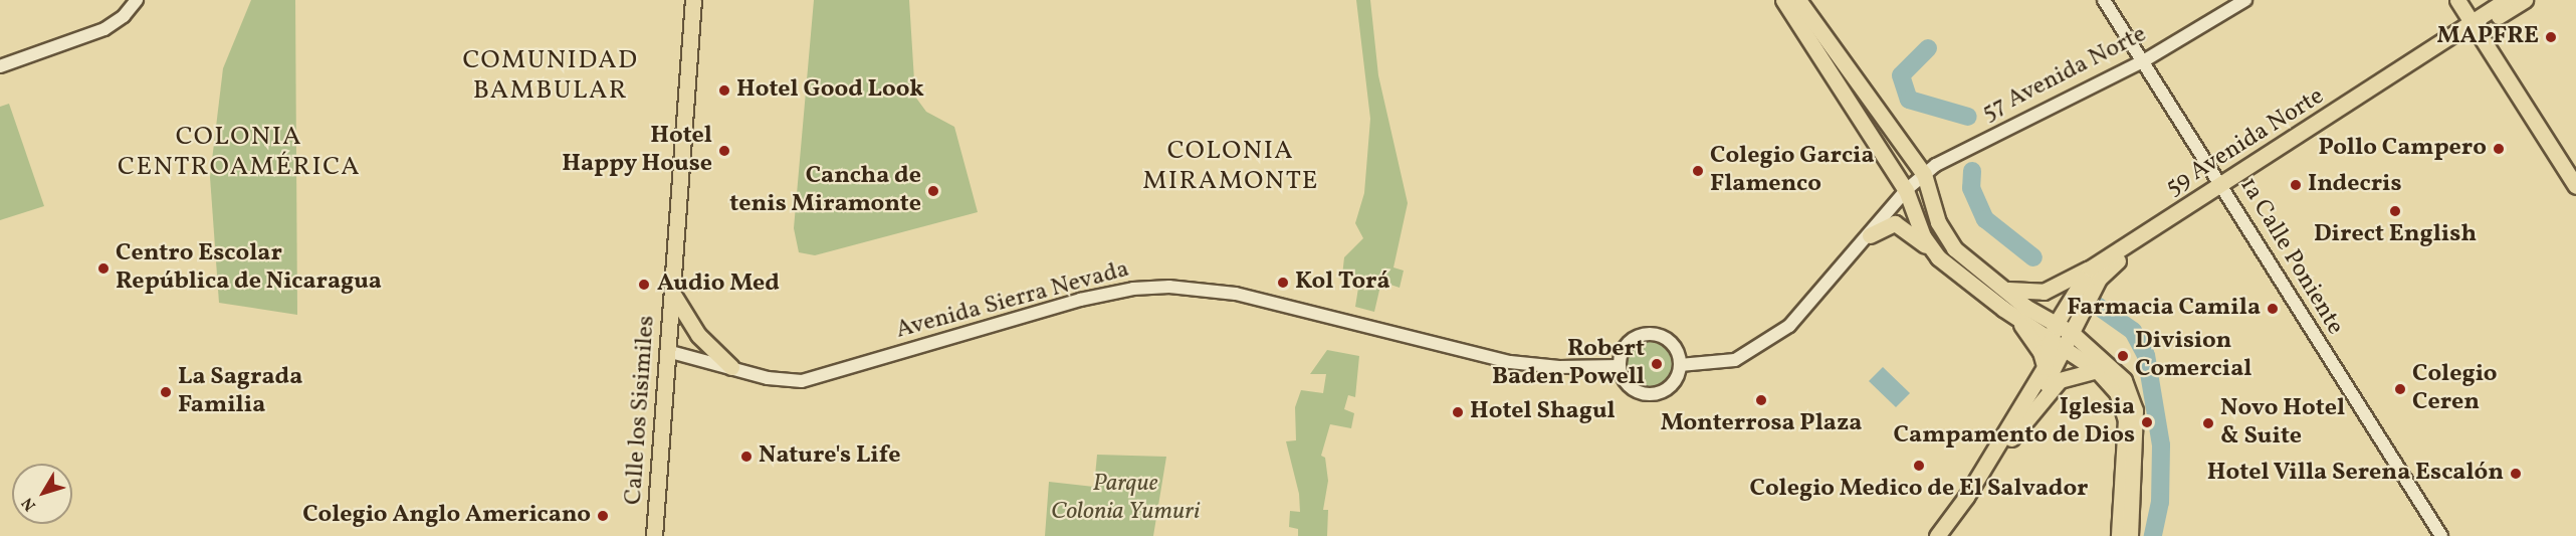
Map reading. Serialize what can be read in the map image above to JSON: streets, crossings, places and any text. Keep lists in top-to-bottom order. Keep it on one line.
{"streets":{"main road":["59 Avenida Norte","Calle los Sisimiles"],"street":["57 Avenida Norte","1a Calle Poniente","Avenida Sierra Nevada"]},"crossings":[["57 Avenida Norte","1a Calle Poniente"],["59 Avenida Norte","1a Calle Poniente"],["Avenida Sierra Nevada","Calle los Sisimiles"]],"districts":["COMUNIDAD BAMBULAR","COLONIA CENTROAMÉRICA","COLONIA MIRAMONTE"],"parks":["Parque Colonia Yumuri"],"places":["MAPFRE","Hotel Good Look","Pollo Campero","Hotel Happy House","Colegio Garcia Flamenco","Indecris","Cancha de tenis Miramonte","Direct English","Centro Escolar República de Nicaragua","Kol Torá","Audio Med","Farmacia Camila","Division Comercial","Robert Baden Powell","Colegio Ceren","La Sagrada Familia","Monterrosa Plaza","Hotel Shagul","Iglesia Campamento de Dios","Novo Hotel & Suite","Nature's Life","Colegio Medico de El Salvador","Hotel Villa Serena Escalón","Colegio Anglo Americano"],"north":"bottom left"}
